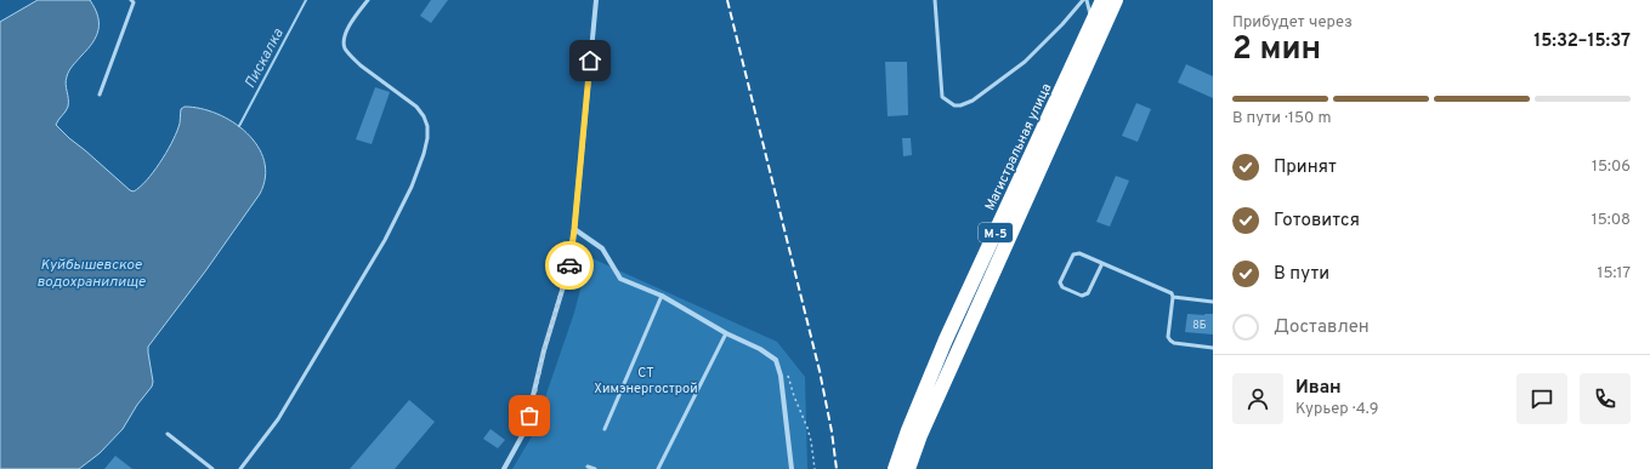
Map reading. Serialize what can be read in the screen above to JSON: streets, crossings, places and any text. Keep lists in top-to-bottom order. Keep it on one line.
{"streets":{"highway":["Магистральная улица","М-5"]},"water":["Пискалка","Куйбышевское водохранилище"],"parks":["СТ Химэнергострой"],"house_numbers":["8Б"],"page":{"heading":["2 мин","Прибудет через","15:32–15:37"],"panel":["Иван","Курьер · 4.9"],"bar":"В пути · 150 m","list":[["Принят","15:06"],["Готовится","15:08"],["В пути","15:17"],"Доставлен"]}}
